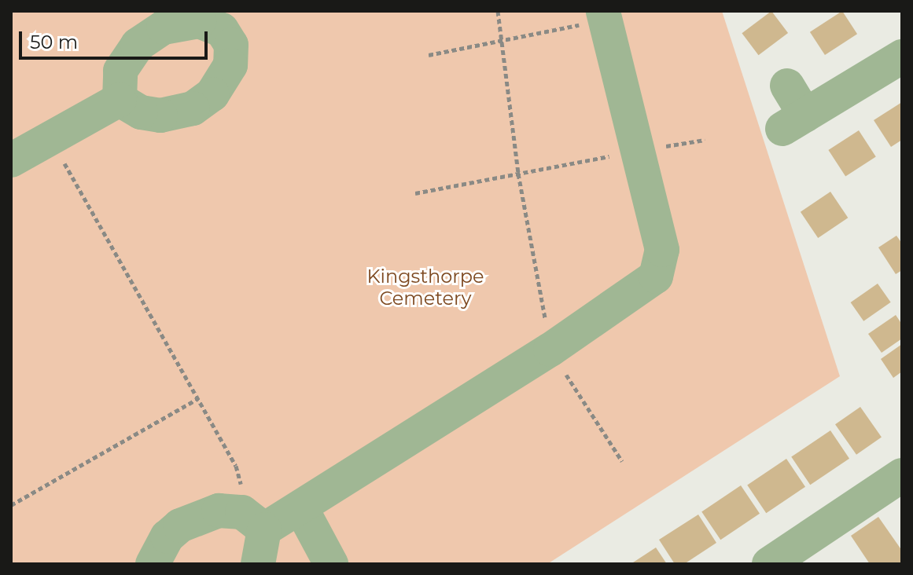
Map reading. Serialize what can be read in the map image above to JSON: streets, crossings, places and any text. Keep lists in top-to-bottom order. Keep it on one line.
{"parks":["Kingsthorpe Cemetery"],"scale_bar":"50 m"}
